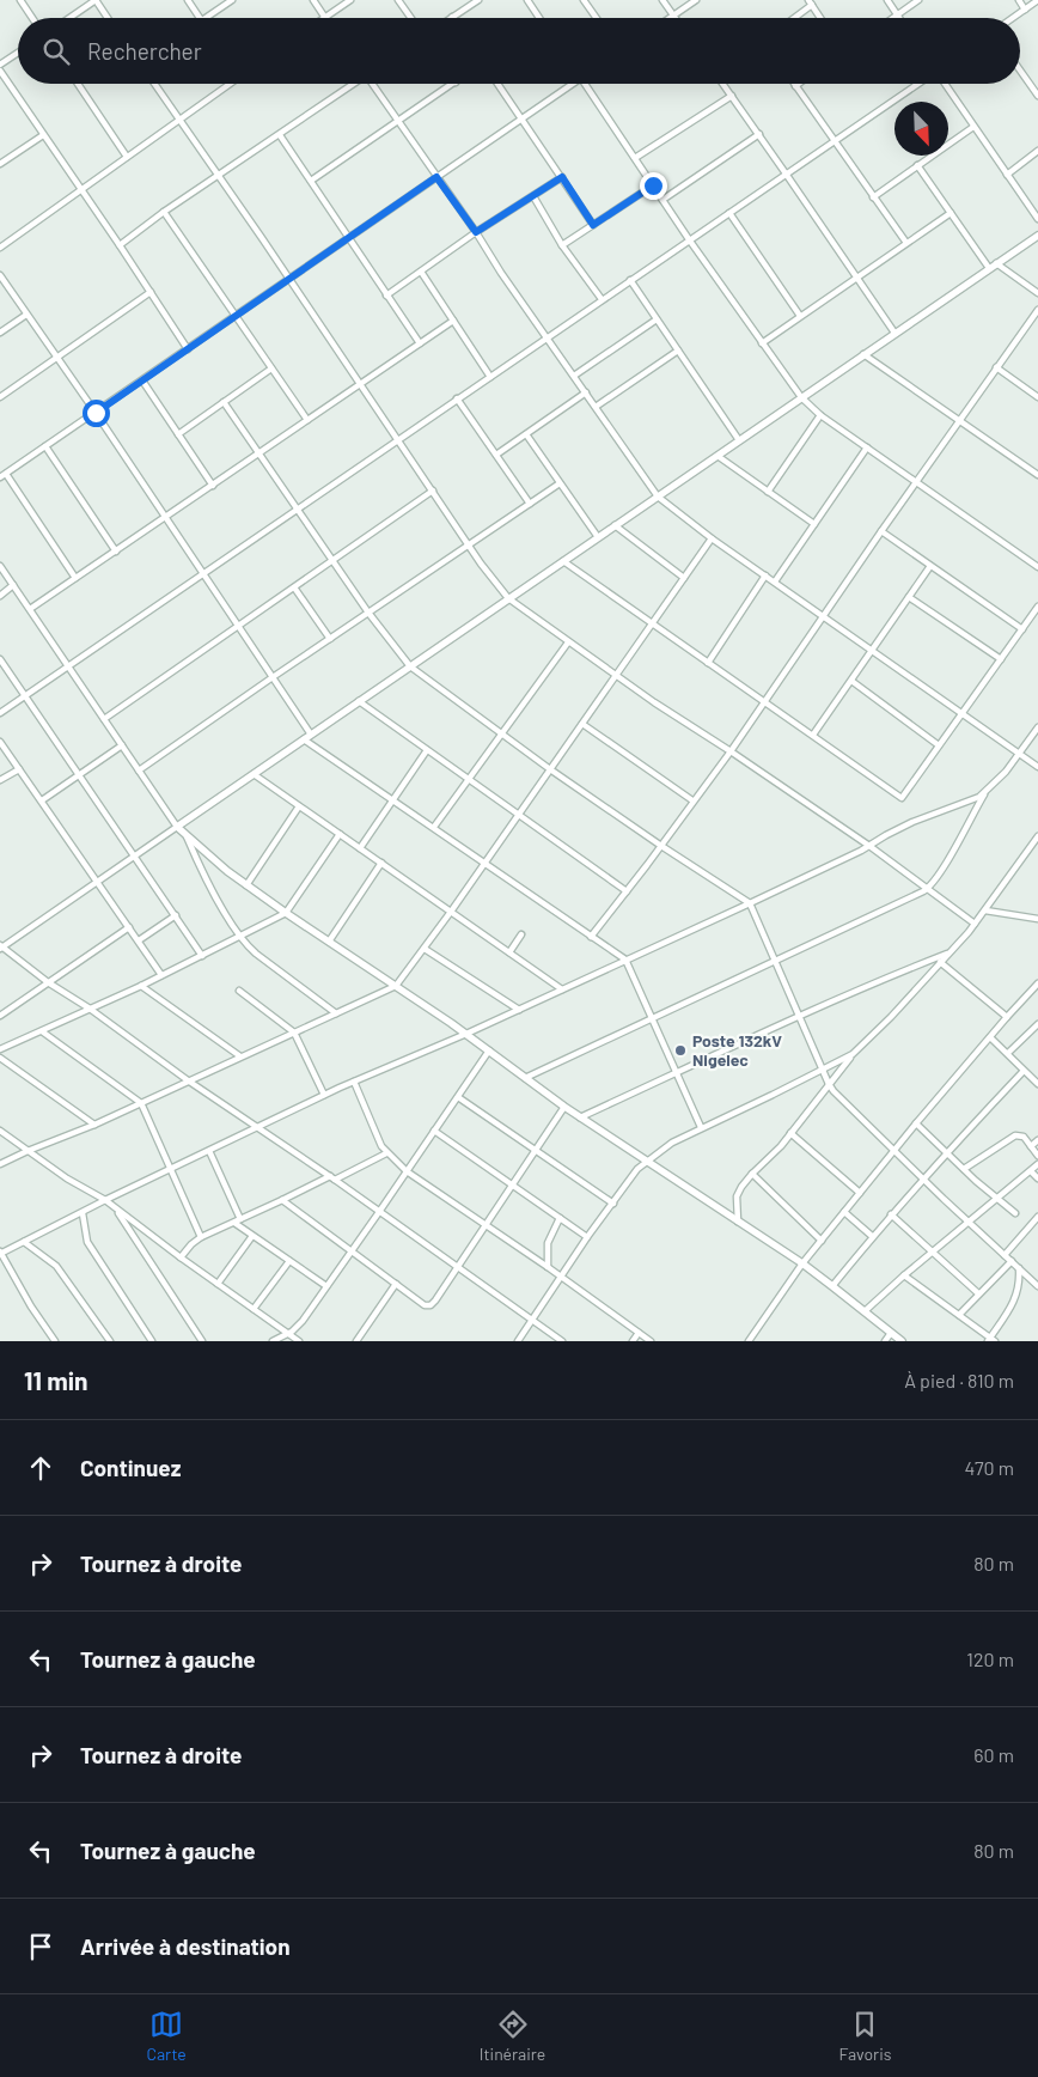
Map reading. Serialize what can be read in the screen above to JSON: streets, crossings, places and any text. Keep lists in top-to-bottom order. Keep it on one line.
{"places":["Poste 132kV Nigelec"],"north":"bottom right","page":{"search":"Rechercher","heading":["11 min","À pied · 810 m"],"list":[["Continuez","470 m"],["Tournez à droite","80 m"],["Tournez à gauche","120 m"],["Tournez à droite","60 m"],["Tournez à gauche","80 m"],"Arrivée à destination"],"nav":["Carte","Itinéraire","Favoris"]}}
